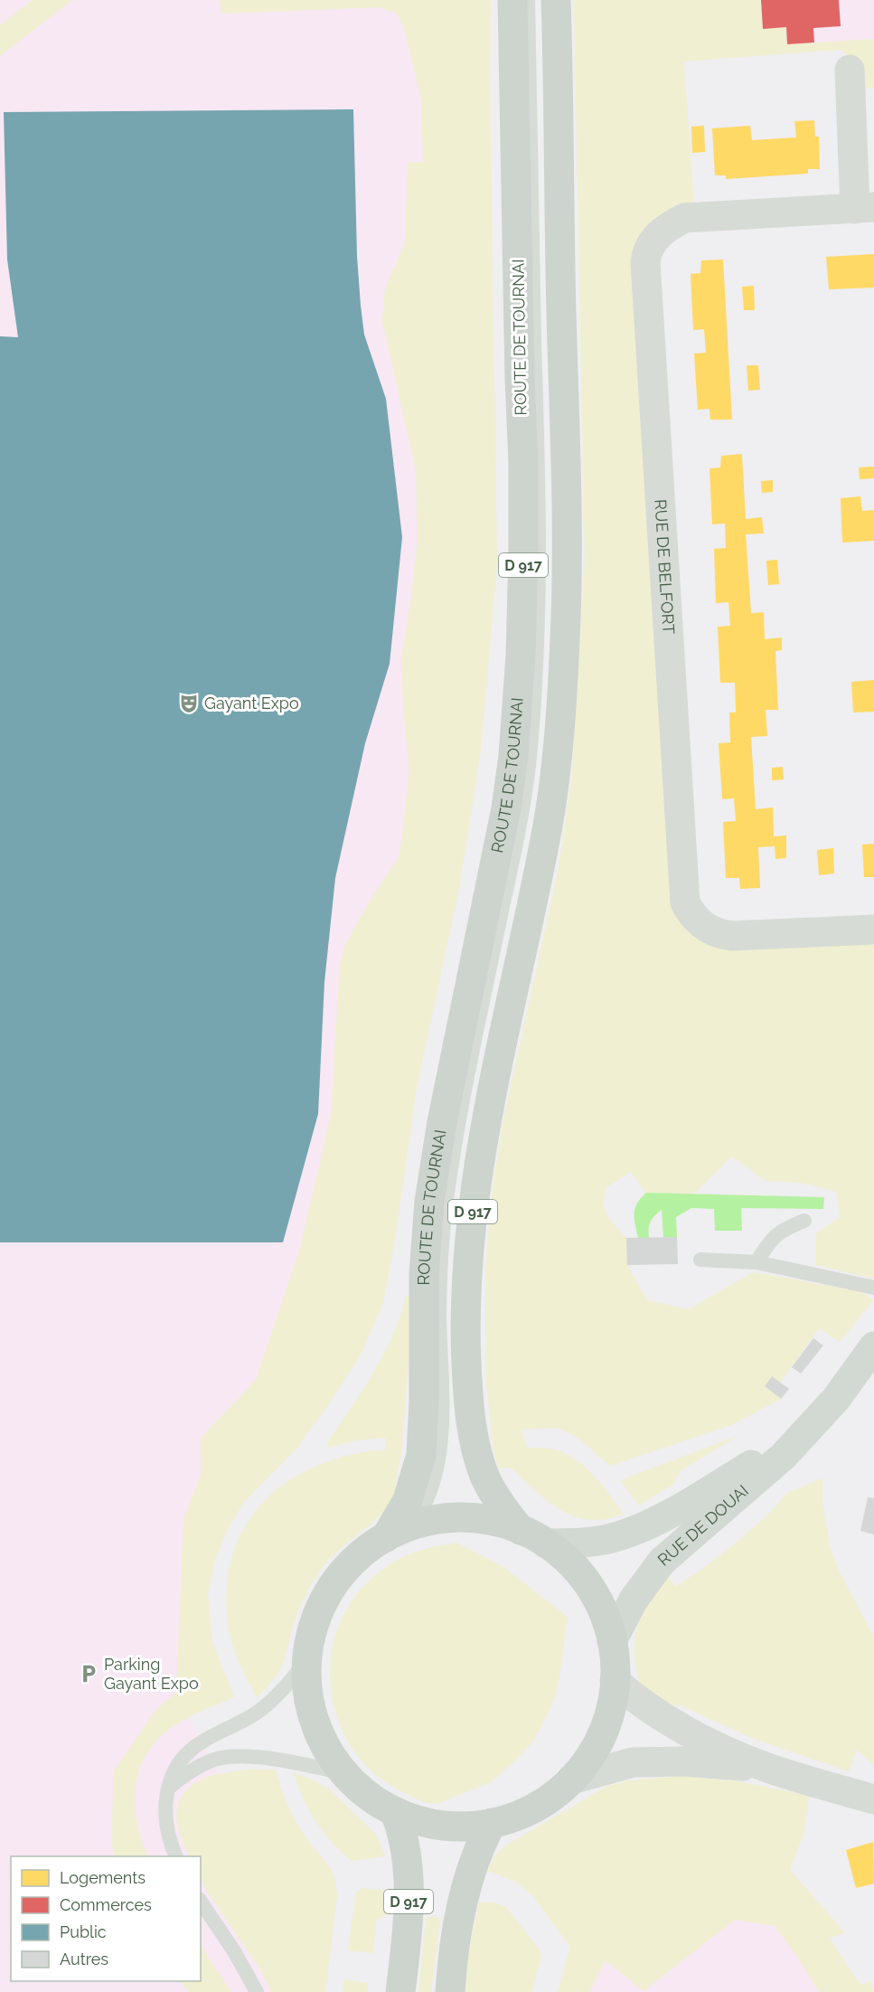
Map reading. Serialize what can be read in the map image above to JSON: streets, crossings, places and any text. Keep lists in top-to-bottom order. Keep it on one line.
{"streets":{"main road":["ROUTE DE TOURNAI","D 917"],"street":["RUE DE BELFORT","RUE DE DOUAI"]},"places":{"theatre":["Gayant Expo"],"parking":["Parking Gayant Expo"]},"legend":["Logements","Commerces","Public","Autres"]}
